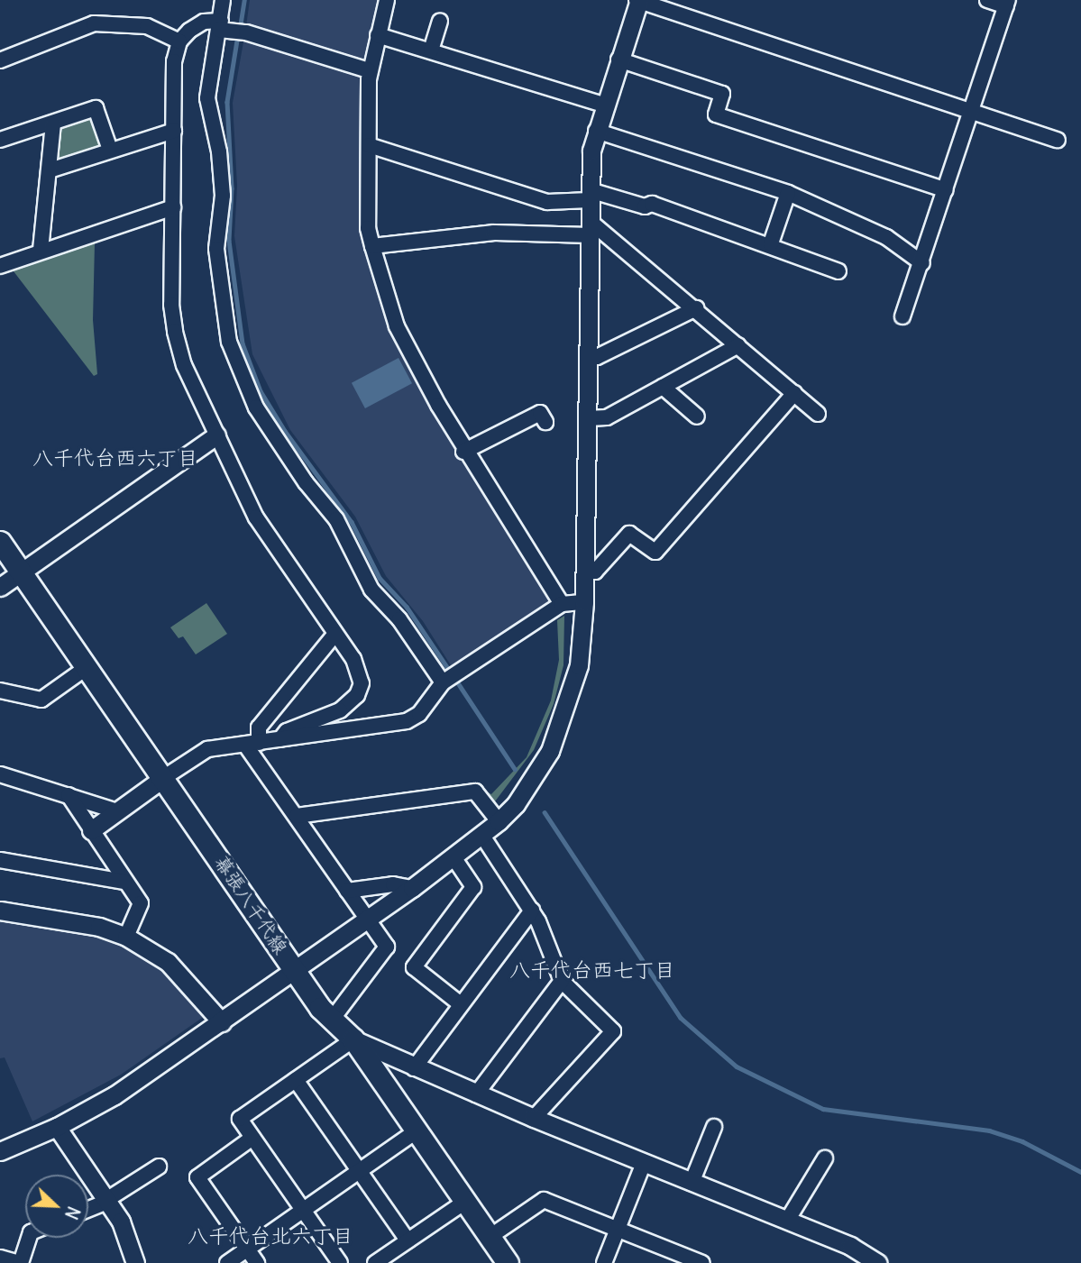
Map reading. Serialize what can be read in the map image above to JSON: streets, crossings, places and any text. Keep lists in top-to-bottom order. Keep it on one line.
{"streets":{"main road":["幕張八千代線"]},"districts":["八千代台西六丁目","八千代台西七丁目","八千代台北六丁目"],"north":"bottom right"}
